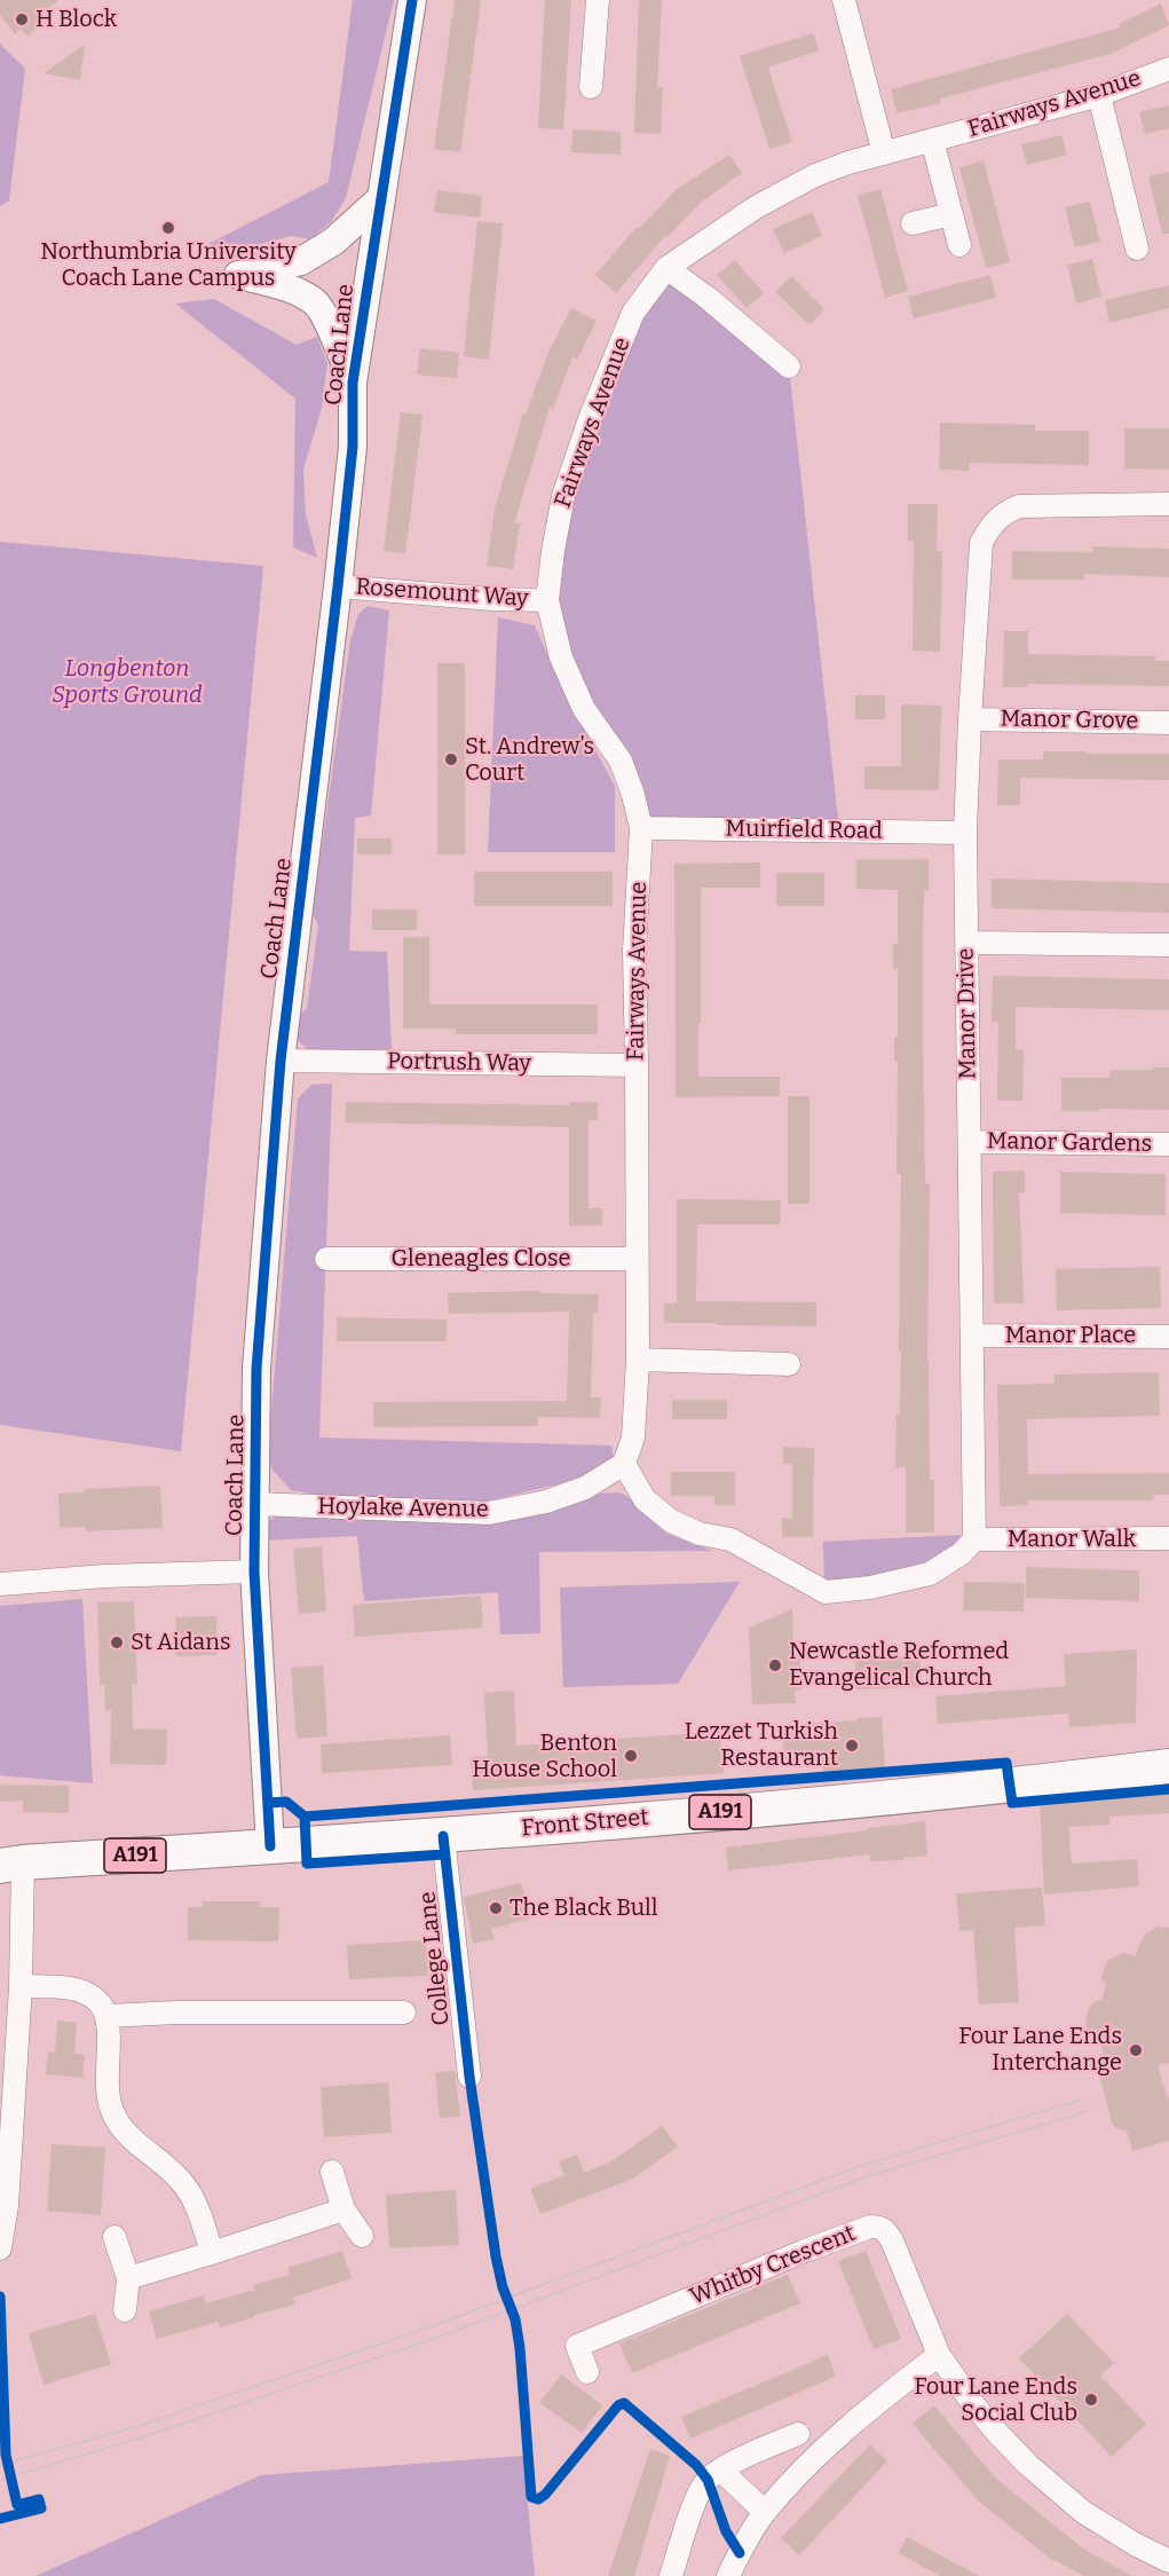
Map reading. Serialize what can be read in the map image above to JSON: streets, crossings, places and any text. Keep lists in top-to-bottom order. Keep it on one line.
{"streets":{"main road":["A191","Front Street"],"street":["Fairways Avenue","Coach Lane","Rosemount Way","Manor Grove","Muirfield Road","Manor Drive","Portrush Way","Manor Gardens","Gleneagles Close","Manor Place","Hoylake Avenue","Manor Walk","College Lane","Whitby Crescent"]},"crossings":[["Fairways Avenue","Rosemount Way"],["Fairways Avenue","Muirfield Road"],["Fairways Avenue","Portrush Way"],["Fairways Avenue","Gleneagles Close"],["Fairways Avenue","Hoylake Avenue"],["Coach Lane","Rosemount Way"],["Coach Lane","Portrush Way"],["Coach Lane","Hoylake Avenue"],["Coach Lane","Front Street"],["Manor Grove","Manor Drive"],["Muirfield Road","Manor Drive"],["Manor Drive","Manor Gardens"],["Manor Drive","Manor Place"],["Manor Drive","Manor Walk"],["Front Street","College Lane"]],"parks":["Longbenton Sports Ground"],"places":["H Block","Northumbria University Coach Lane Campus","St. Andrew’s Court","St Aidans","Newcastle Reformed Evangelical Church","Lezzet Turkish Restaurant","Benton House School","The Black Bull","Four Lane Ends Interchange","Four Lane Ends Social Club"]}
